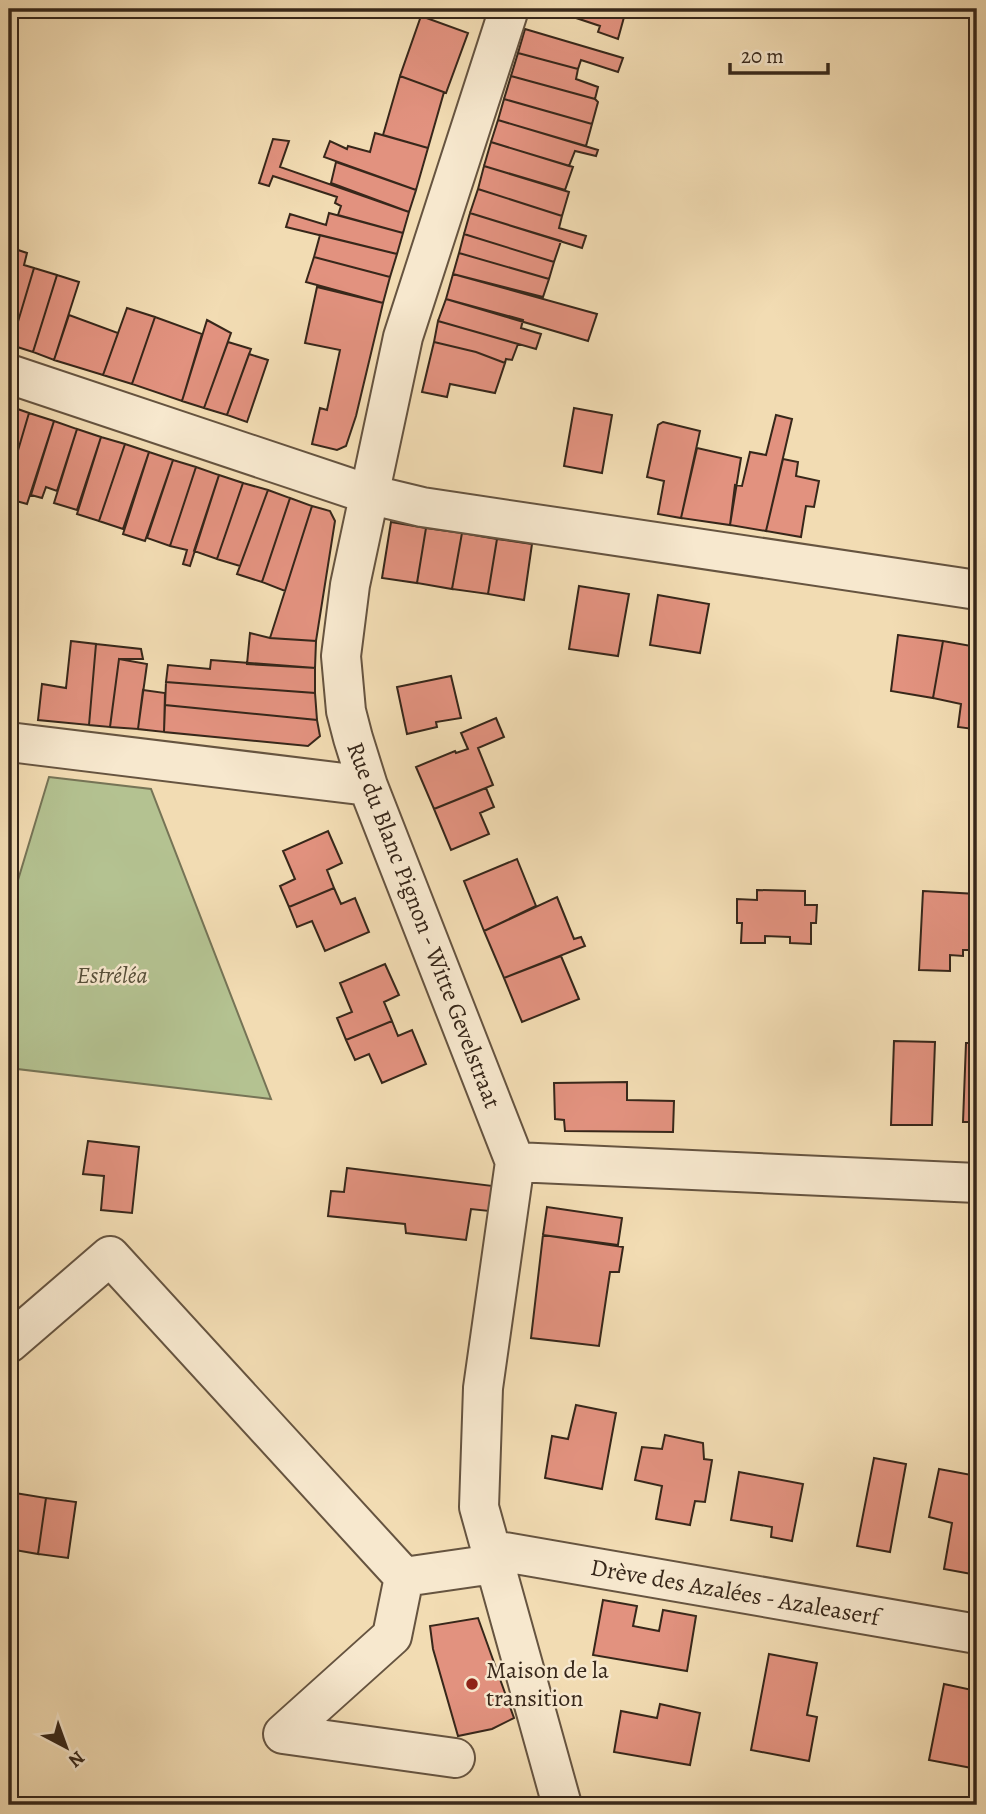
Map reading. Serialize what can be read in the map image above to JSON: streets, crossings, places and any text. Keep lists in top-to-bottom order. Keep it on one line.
{"streets":{"street":["Rue du Blanc Pignon - Witte Gevelstraat","Drève des Azalées - Azaleaserf"]},"crossings":[["Rue du Blanc Pignon - Witte Gevelstraat","Drève des Azalées - Azaleaserf"]],"parks":["Estréléa"],"places":["Maison de la transition"],"scale_bar":"20 m","north":"bottom right"}
